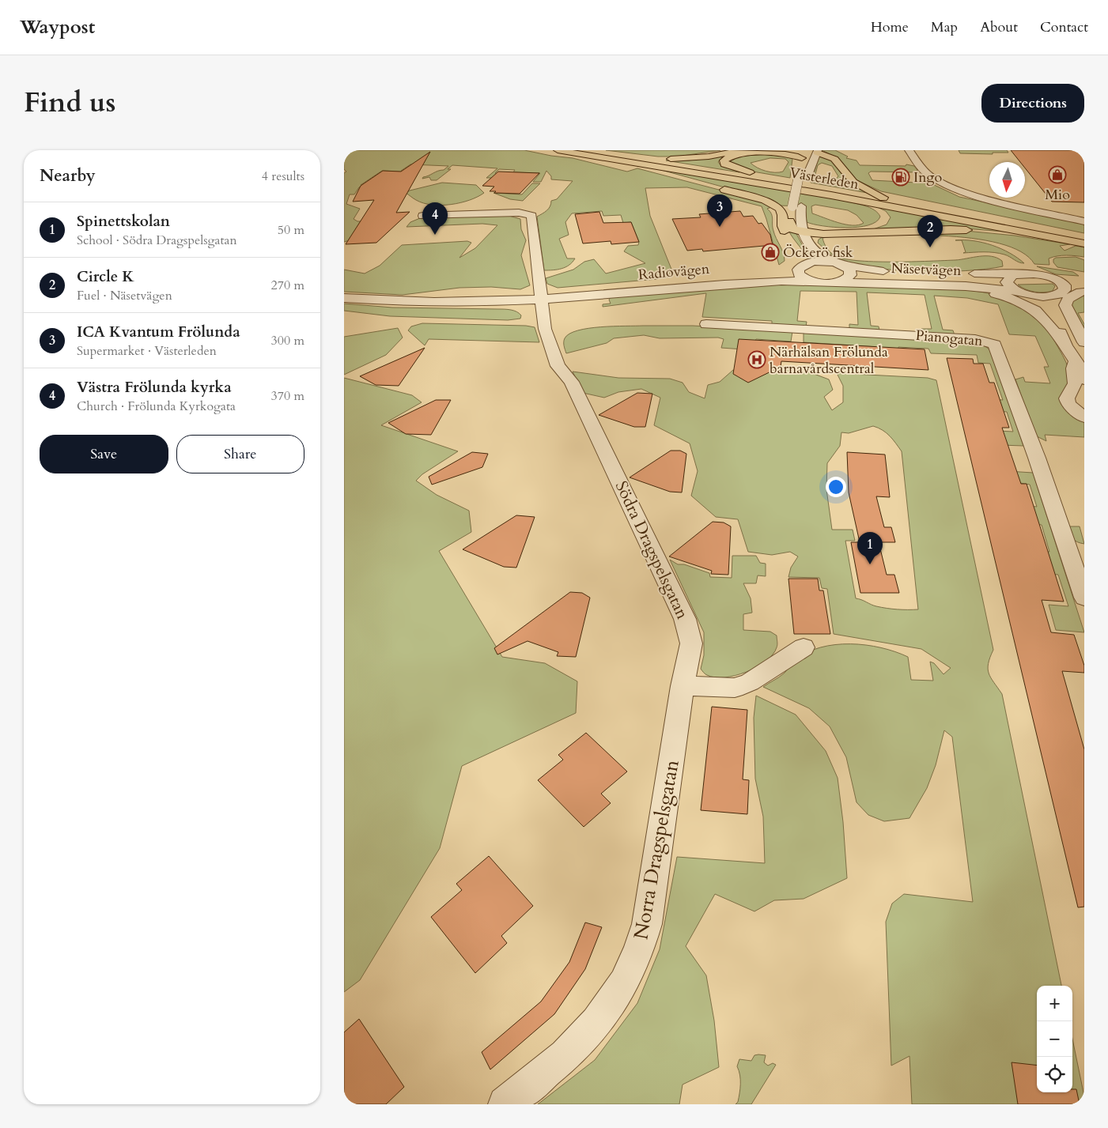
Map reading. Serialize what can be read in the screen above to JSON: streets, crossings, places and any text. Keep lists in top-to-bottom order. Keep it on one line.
{"streets":{"highway":["Västerleden"],"street":["Näsetvägen","Radiovägen","Pianogatan","Södra Dragspelsgatan","Norra Dragspelsgatan"]},"crossings":[["Näsetvägen","Radiovägen"],["Radiovägen","Södra Dragspelsgatan"],["Södra Dragspelsgatan","Norra Dragspelsgatan"]],"places":{"shop":["Mio","Öckerö fisk"],"fuel station":["Ingo"],"hospital":["Närhälsan Frölunda barnavårdscentral"]},"north":"bottom","page":{"header":"Waypost","nav":["Home","Map","About","Contact"],"title":"Find us","buttons":["Directions",["Save","Share"]],"heading":["Nearby","4 results"],"pins":["3","4","2","1"],"list":[{"mark":"1","name":"Spinettskolan","note":"School · Södra Dragspelsgatan","value":"50 m"},{"mark":"2","name":"Circle K","note":"Fuel · Näsetvägen","value":"270 m"},{"mark":"3","name":"ICA Kvantum Frölunda","note":"Supermarket · Västerleden","value":"300 m"},{"mark":"4","name":"Västra Frölunda kyrka","note":"Church · Frölunda Kyrkogata","value":"370 m"}],"map_buttons":["+","−"]}}
